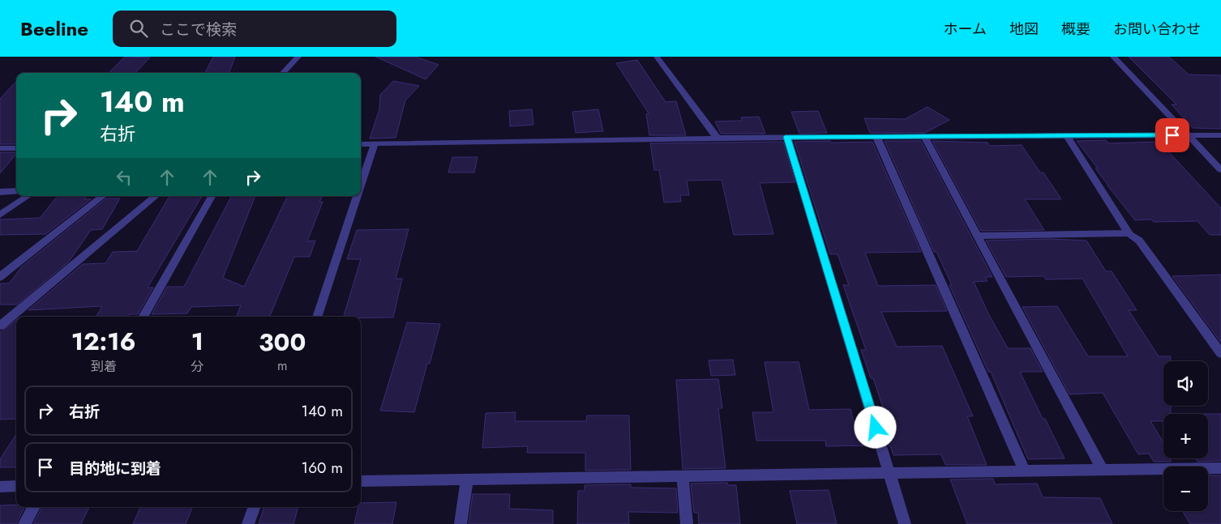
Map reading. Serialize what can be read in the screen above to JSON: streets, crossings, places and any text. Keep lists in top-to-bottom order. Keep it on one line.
{"page":{"header":"Beeline","search":"ここで検索","nav":["ホーム","地図","概要","お問い合わせ"],"turn":["140 m","右折"],"eta":["12:16","到着","1","分","300","m"],"map_buttons":["+","−"],"list":[{"name":"右折","value":"140 m"},{"name":"目的地に到着","value":"160 m"}]}}
